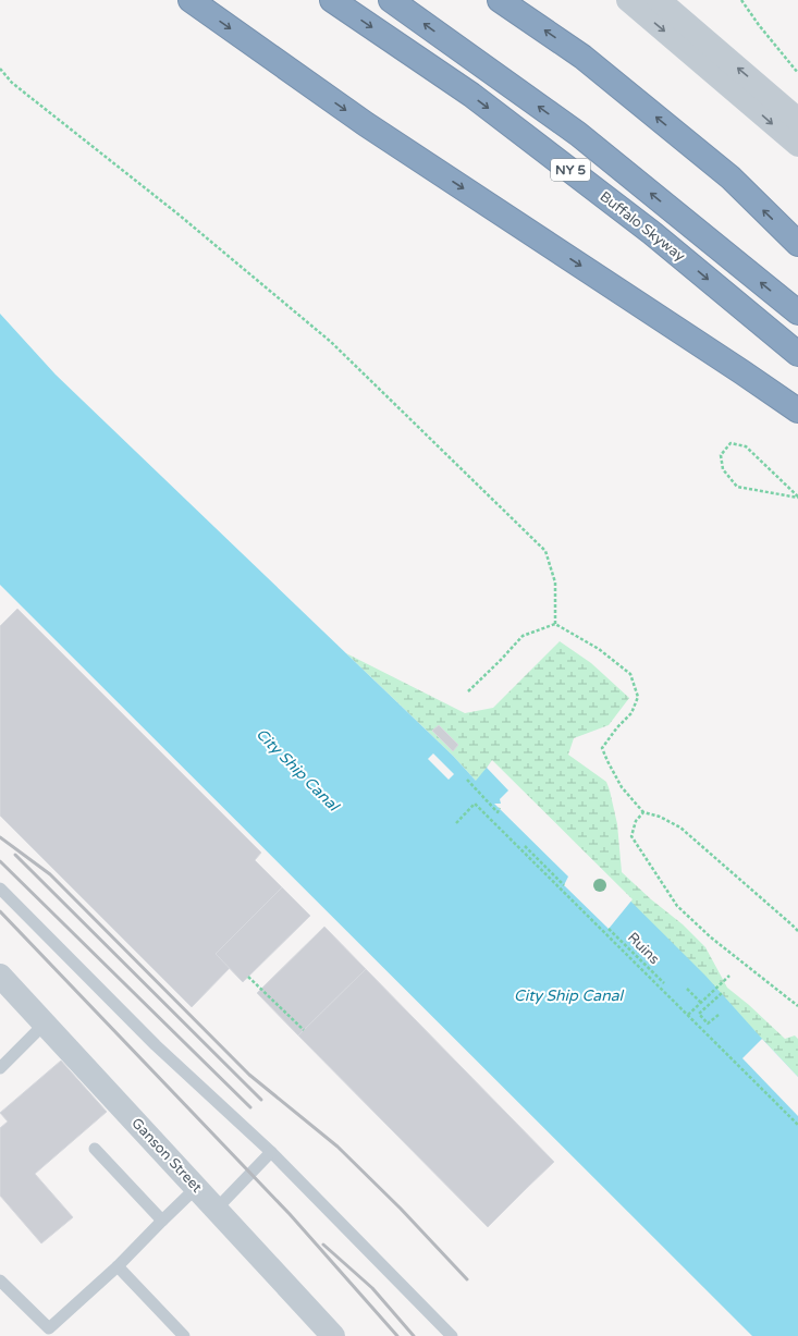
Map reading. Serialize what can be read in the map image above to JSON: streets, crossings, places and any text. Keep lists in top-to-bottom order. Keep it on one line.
{"streets":{"highway":["NY 5","Buffalo Skyway"],"street":["Ganson Street"],"path":["Ruins"]},"water":["City Ship Canal"]}
